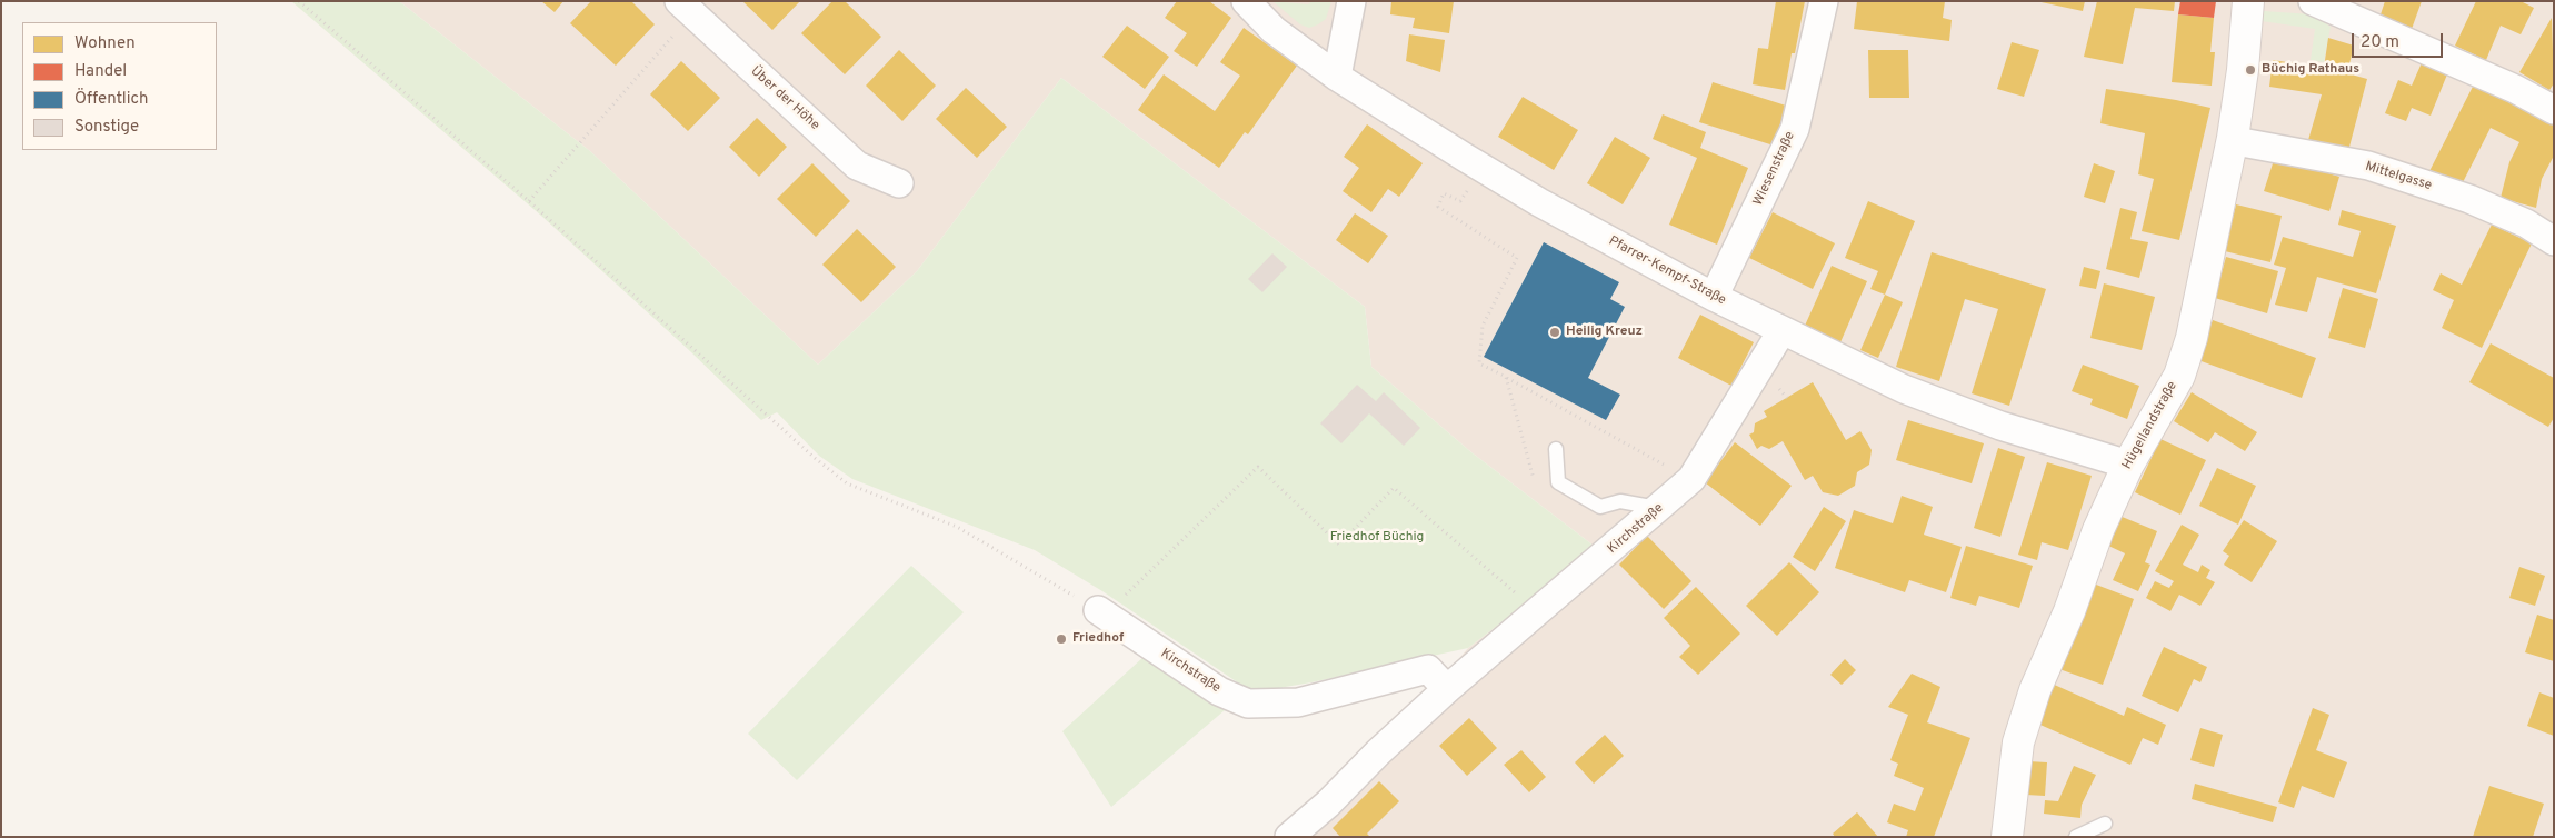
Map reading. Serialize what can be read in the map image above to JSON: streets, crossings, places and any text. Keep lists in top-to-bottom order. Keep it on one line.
{"streets":{"street":["Über der Höhe","Wiesenstraße","Mittelgasse","Pfarrer-Kempf-Straße","Hügellandstraße","Kirchstraße"]},"crossings":[["Wiesenstraße","Pfarrer-Kempf-Straße"],["Mittelgasse","Hügellandstraße"],["Pfarrer-Kempf-Straße","Hügellandstraße"],["Pfarrer-Kempf-Straße","Kirchstraße"]],"parks":["Friedhof Büchig"],"places":["Büchig Rathaus","Heilig Kreuz","Friedhof"],"legend":["Wohnen","Handel","Öffentlich","Sonstige"],"scale_bar":"20 m"}
